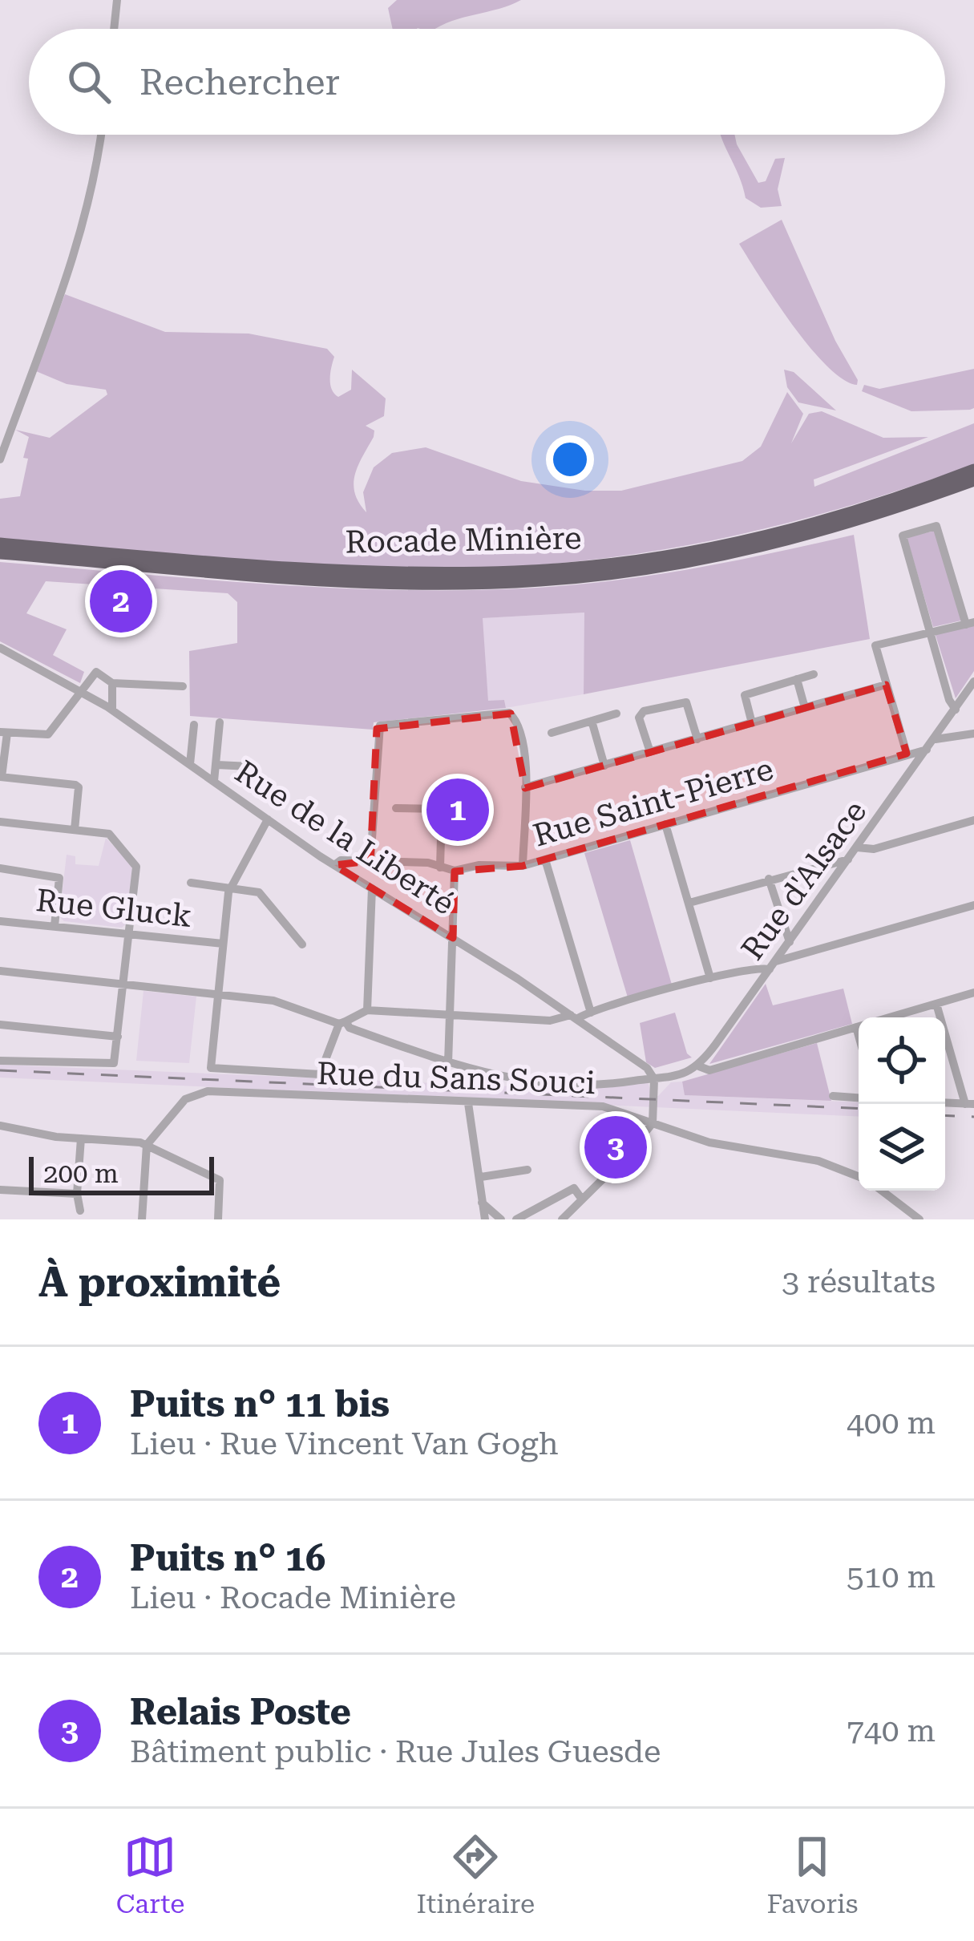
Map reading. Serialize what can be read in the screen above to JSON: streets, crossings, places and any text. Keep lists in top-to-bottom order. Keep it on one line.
{"streets":{"highway":["Rocade Minière"],"street":["Rue Saint-Pierre","Rue de la Liberté","Rue d'Alsace","Rue Gluck","Rue du Sans Souci"]},"crossings":[["Rue Saint-Pierre","Rue de la Liberté"],["Rue Saint-Pierre","Rue d'Alsace"]],"scale_bar":"200 m","page":{"search":"Rechercher","pins":["2","1","3"],"scale":"200 m","heading":["À proximité","3 résultats"],"list":[{"mark":"1","name":"Puits n° 11 bis","note":"Lieu · Rue Vincent Van Gogh","value":"400 m"},{"mark":"2","name":"Puits n° 16","note":"Lieu · Rocade Minière","value":"510 m"},{"mark":"3","name":"Relais Poste","note":"Bâtiment public · Rue Jules Guesde","value":"740 m"}],"nav":["Carte","Itinéraire","Favoris"]}}
